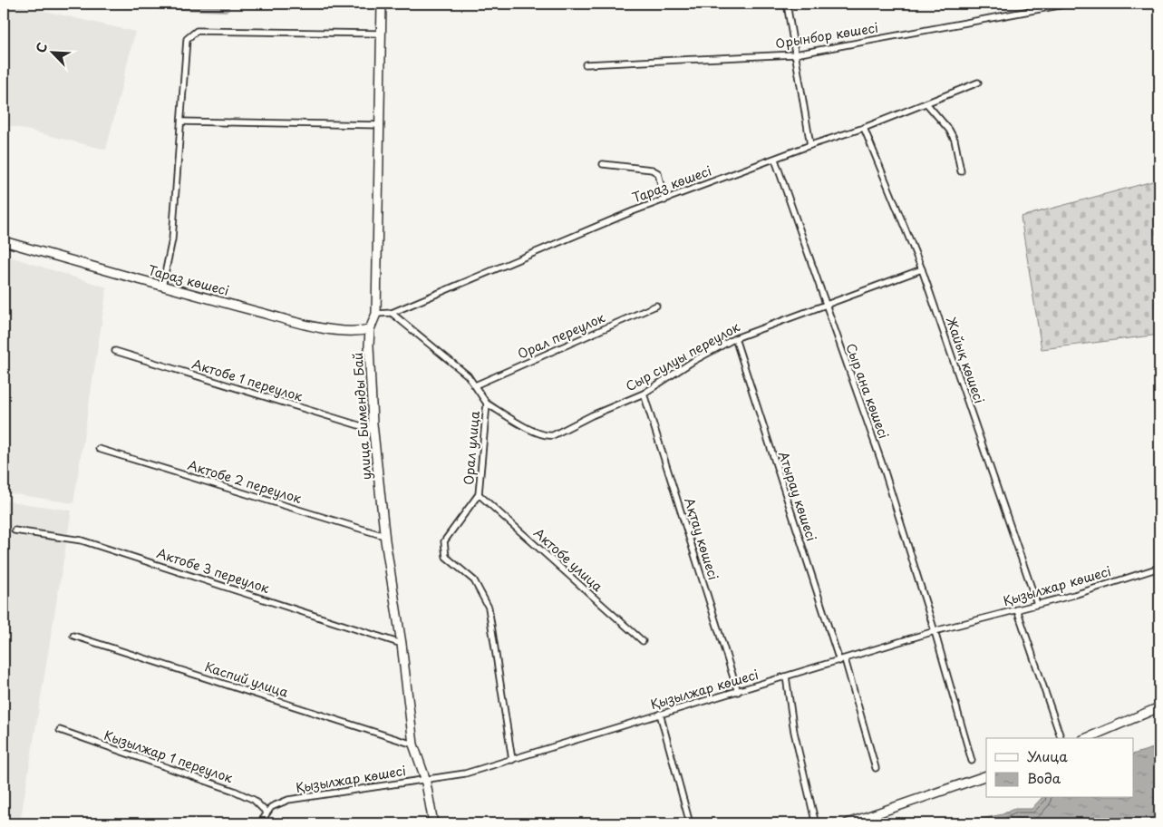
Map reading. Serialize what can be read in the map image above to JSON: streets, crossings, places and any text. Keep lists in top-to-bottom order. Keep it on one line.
{"streets":{"street":["Орынбор көшесі","Тараз көшесі","Орал переулок","Сыр сулуы переулок","Жайық көшесі","Актобе 1 переулок","Сыр ана көшесі","улица Бименды Бай","Орал улица","Актобе 2 переулок","Атырау көшесі","Ақтау көшесі","Актобе улица","Актобе 3 переулок","Қызылжар көшесі","Каспий улица","Кызылжар 1 переулок"]},"crossings":[["Тараз көшесі","Жайық көшесі"],["Тараз көшесі","Сыр ана көшесі"],["Тараз көшесі","улица Бименды Бай"],["Тараз көшесі","Орал улица"],["Орал переулок","Орал улица"],["Сыр сулуы переулок","Жайық көшесі"],["Сыр сулуы переулок","Сыр ана көшесі"],["Сыр сулуы переулок","Орал улица"],["Сыр сулуы переулок","Атырау көшесі"],["Сыр сулуы переулок","Ақтау көшесі"],["Жайық көшесі","Қызылжар көшесі"],["Актобе 1 переулок","улица Бименды Бай"],["Сыр ана көшесі","Қызылжар көшесі"],["улица Бименды Бай","Актобе 2 переулок"],["улица Бименды Бай","Актобе 3 переулок"],["улица Бименды Бай","Қызылжар көшесі"],["улица Бименды Бай","Каспий улица"],["Орал улица","Актобе улица"],["Орал улица","Қызылжар көшесі"],["Атырау көшесі","Қызылжар көшесі"],["Ақтау көшесі","Қызылжар көшесі"],["Қызылжар көшесі","Кызылжар 1 переулок"]],"legend":["Улица","Вода"],"north":"top left"}
